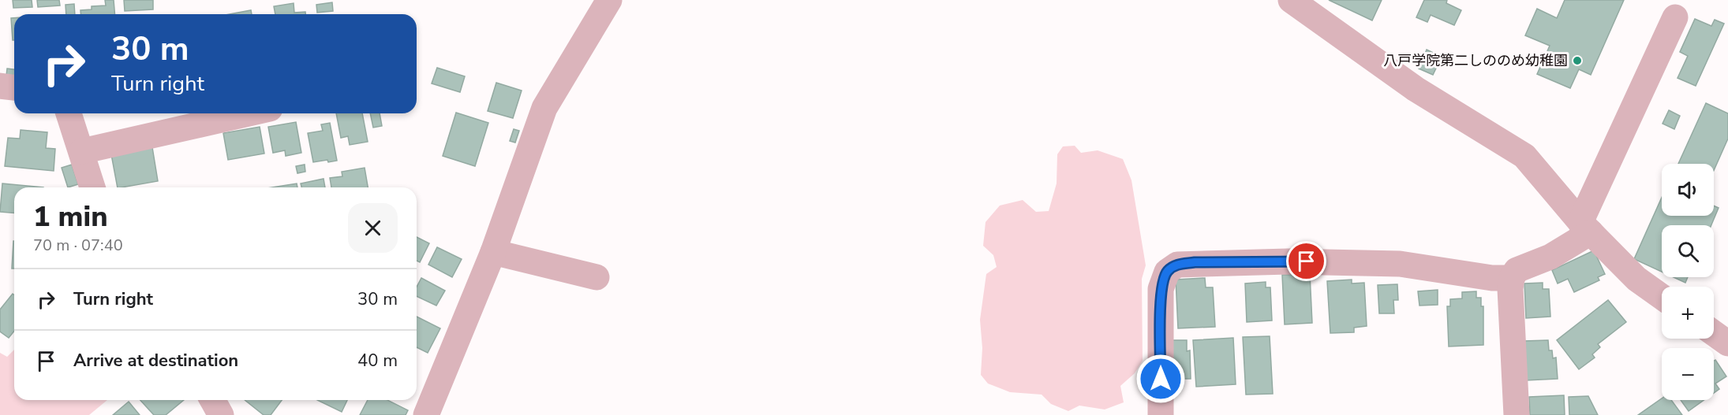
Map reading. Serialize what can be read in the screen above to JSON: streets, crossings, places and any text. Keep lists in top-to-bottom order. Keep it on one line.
{"places":["八戸学院第二しののめ幼稚園"],"page":{"turn":["30 m","Turn right"],"map_buttons":["+","−"],"heading":["1 min","70 m · 07:40"],"list":[{"name":"Turn right","value":"30 m"},{"name":"Arrive at destination","value":"40 m"}]}}
